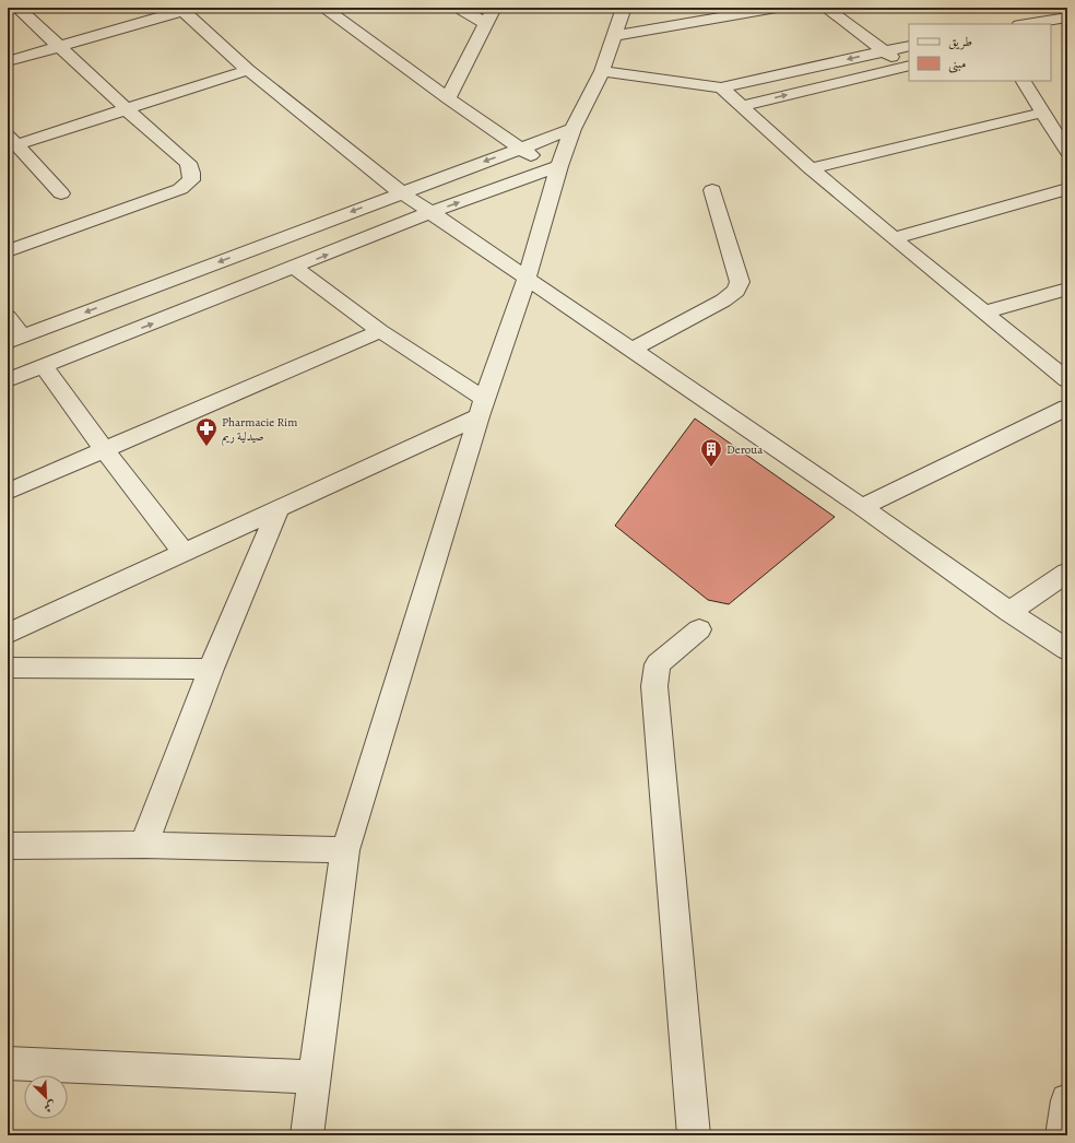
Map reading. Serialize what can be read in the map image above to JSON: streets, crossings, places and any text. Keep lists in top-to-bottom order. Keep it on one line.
{"places":{"pharmacy":["Pharmacie Rim صيدلية ريم"],"building":["Deroua"]},"legend":["طريق","مبنى"],"north":"bottom right"}
